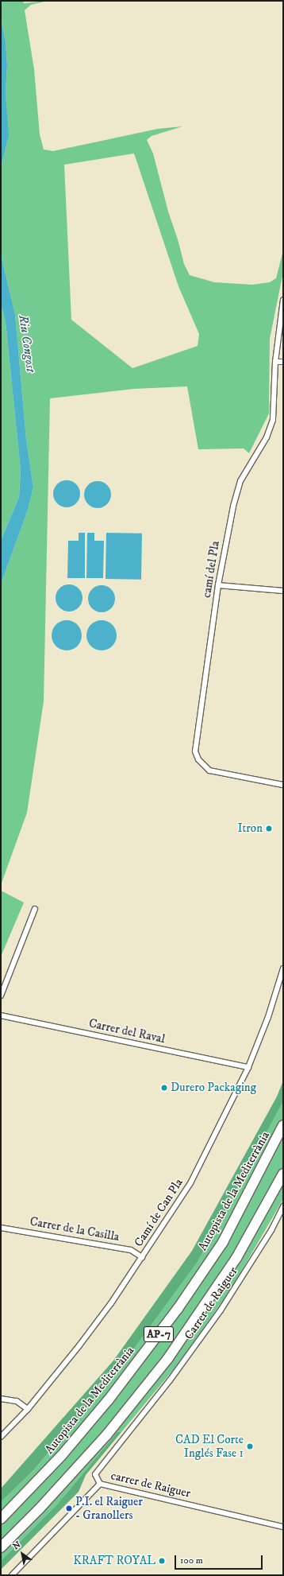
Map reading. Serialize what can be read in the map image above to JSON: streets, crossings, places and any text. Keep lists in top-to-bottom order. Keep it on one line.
{"streets":{"highway":["Autopista de la Mediterrània","AP-7"],"street":["camí del Pla","Carrer del Raval","Camí de Can Pla","Carrer de la Casilla","Carrer de Raiguer","carrer de Raiguer"]},"crossings":[["Carrer del Raval","Camí de Can Pla"],["Camí de Can Pla","Carrer de la Casilla"],["Carrer de Raiguer","carrer de Raiguer"]],"water":["Riu Congost"],"places":["Itron","Durero Packaging","CAD El Corte Inglés Fase 1","P.I. el Raiguer - Granollers","KRAFT ROYAL"],"scale_bar":"100 m","north":"top left"}
